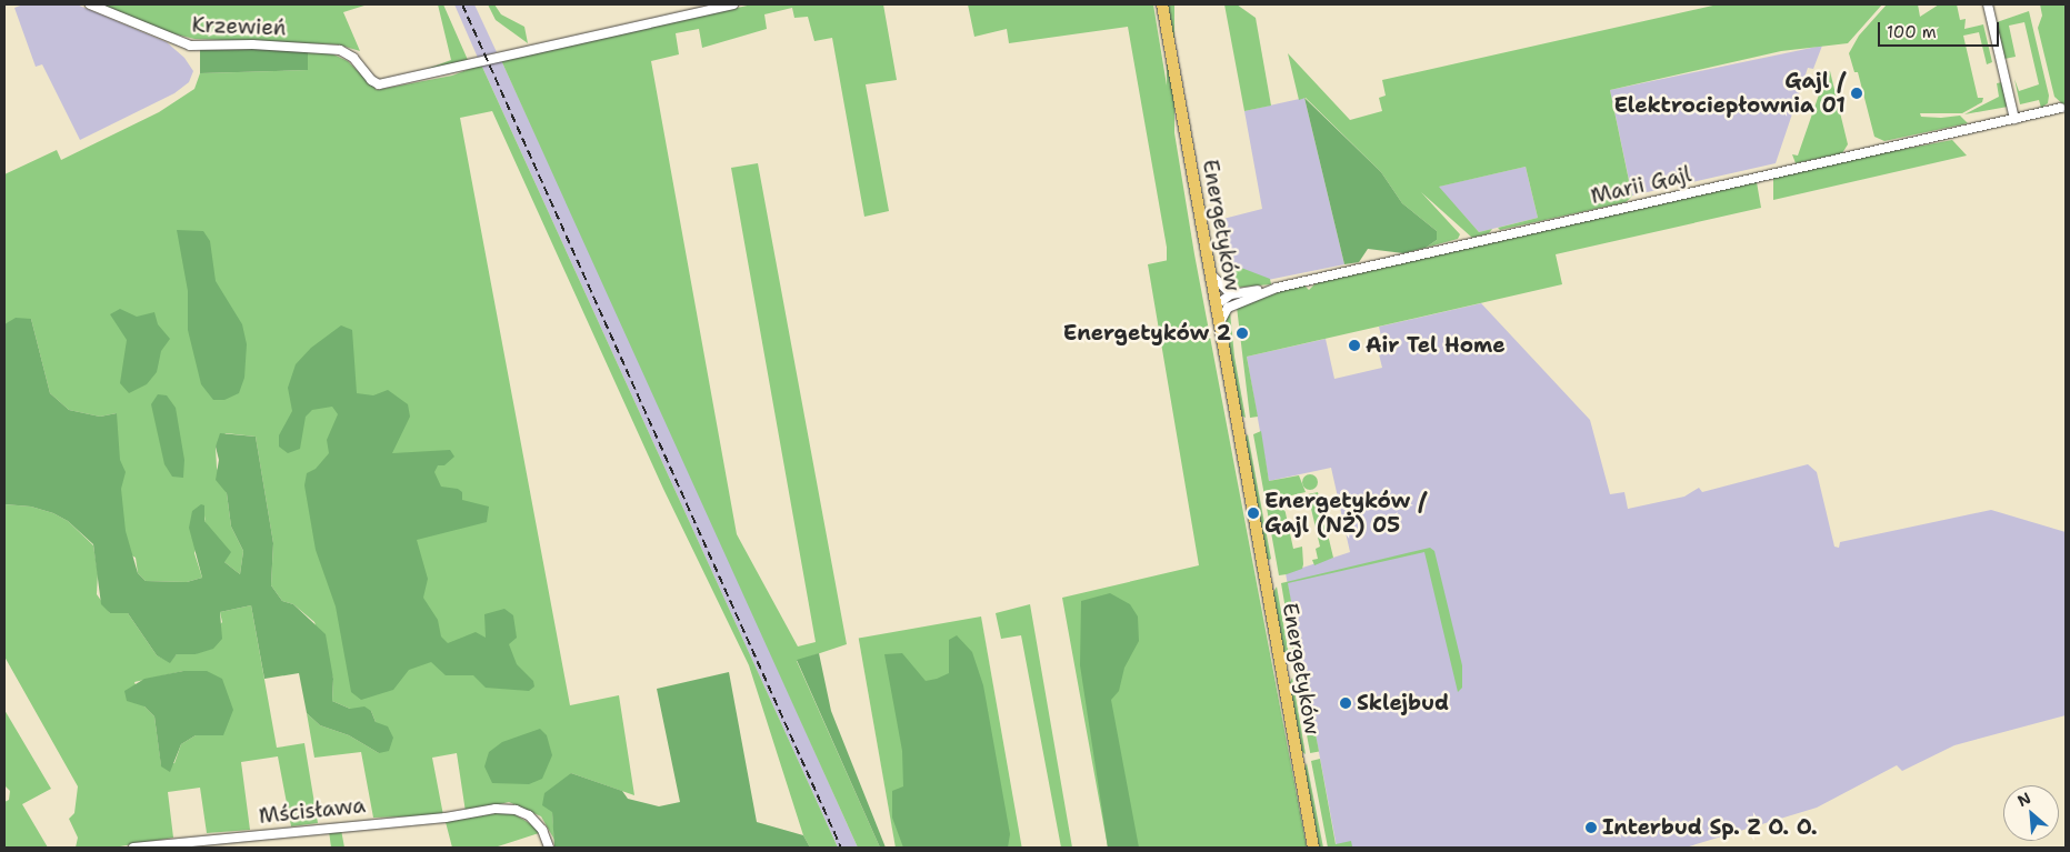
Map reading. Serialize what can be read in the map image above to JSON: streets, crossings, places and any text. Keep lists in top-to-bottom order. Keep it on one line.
{"streets":{"main road":["Energetyków"],"street":["Krzewień","Marii Gajl","Mścisława"]},"crossings":[["Marii Gajl","Energetyków"]],"places":["Gajl / Elektrociepłownia 01","Energetyków 2","Air Tel Home","Energetyków / Gajl (NŻ) 05","Sklejbud","Interbud Sp. Z O. O."],"scale_bar":"100 m","north":"top left"}
